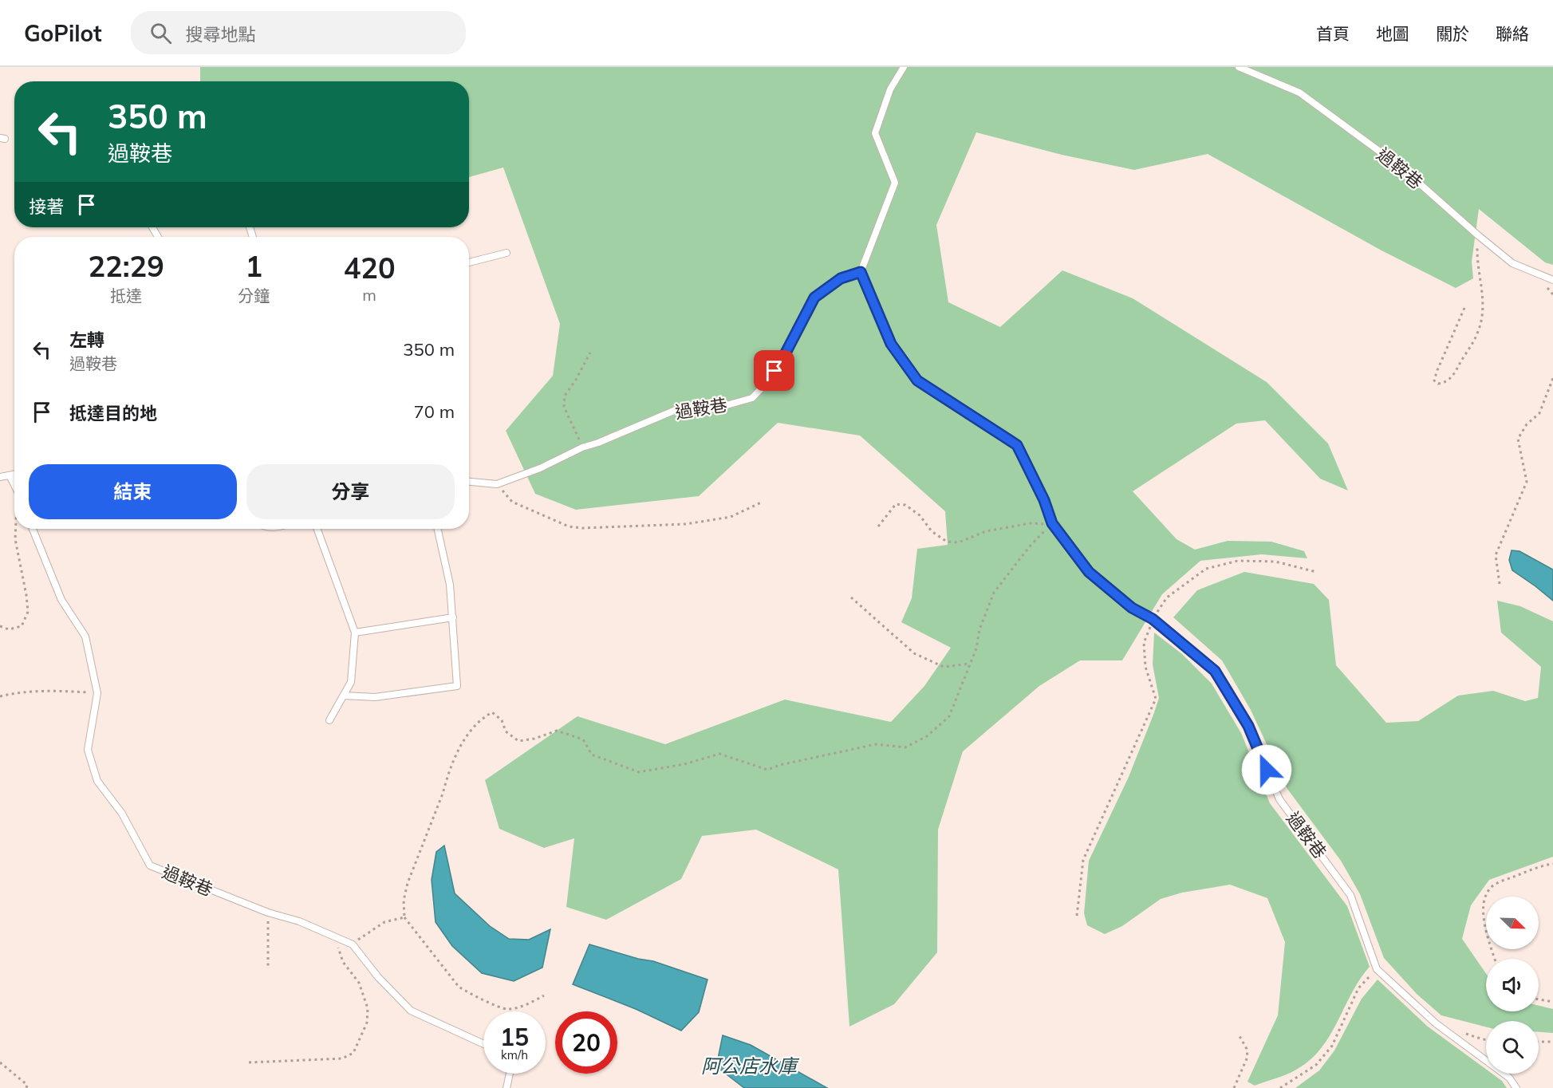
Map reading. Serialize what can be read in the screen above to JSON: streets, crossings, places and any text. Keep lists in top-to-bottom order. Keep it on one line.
{"streets":{"lane":["過鞍巷"]},"water":["阿公店水庫"],"north":"bottom right","page":{"header":"GoPilot","search":"搜尋地點","nav":["首頁","地圖","關於","聯絡"],"turn":["350 m","過鞍巷"],"then":"接著","eta":["22:29","抵達","1","分鐘","420","m"],"list":[{"name":"左轉","note":"過鞍巷","value":"350 m"},{"name":"抵達目的地","value":"70 m"}],"buttons":["結束","分享"],"speed":"15 km/h","limit":"20"}}
